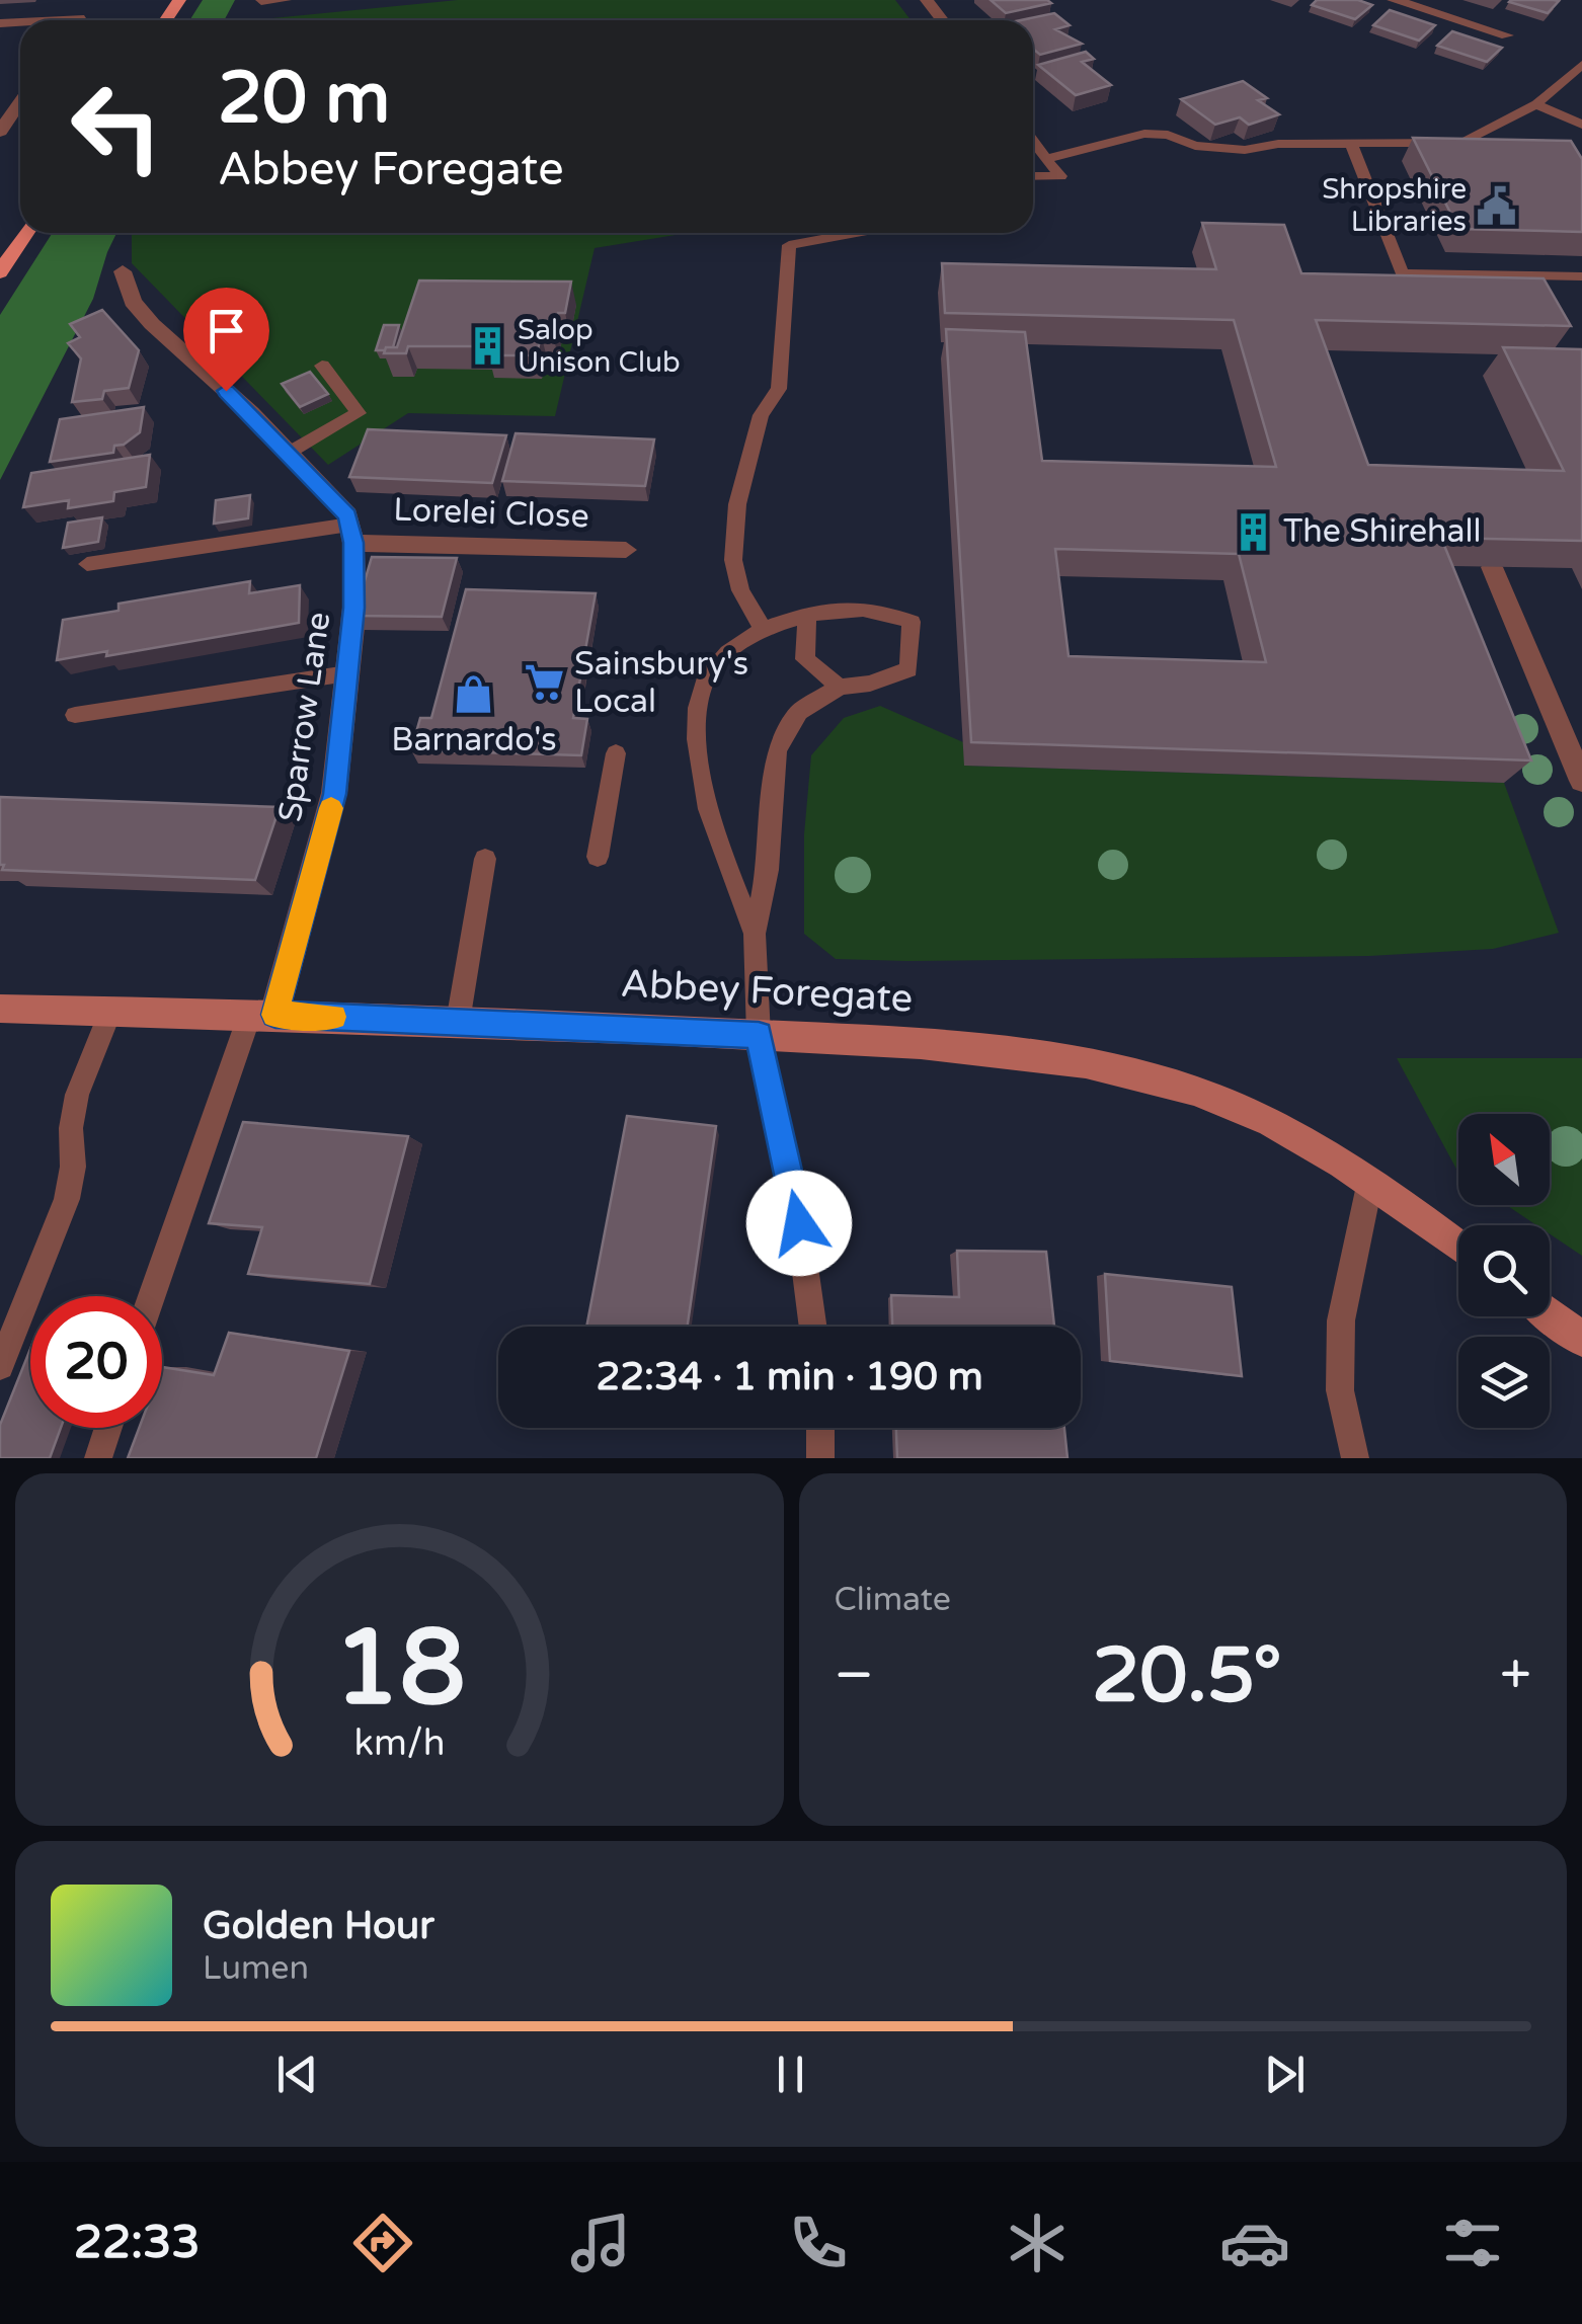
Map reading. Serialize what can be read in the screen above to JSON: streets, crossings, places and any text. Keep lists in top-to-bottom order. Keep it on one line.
{"streets":{"street":["Lorelei Close","Sparrow Lane","Abbey Foregate"]},"crossings":[["Lorelei Close","Sparrow Lane"],["Sparrow Lane","Abbey Foregate"]],"places":{"public building":["Shropshire Libraries"],"building":["Salop Unison Club","The Shirehall"],"supermarket":["Sainsbury's Local"],"shop":["Barnardo's"]},"north":"top left","page":{"turn":["20 m","Abbey Foregate"],"limit":"20","trip":"22:34 · 1 min · 190 m","tile":"Climate","heat":["−","20.5°","+"],"song":["Golden Hour","Lumen"],"tabs":"22:33","gauge":["18","km/h"]}}
